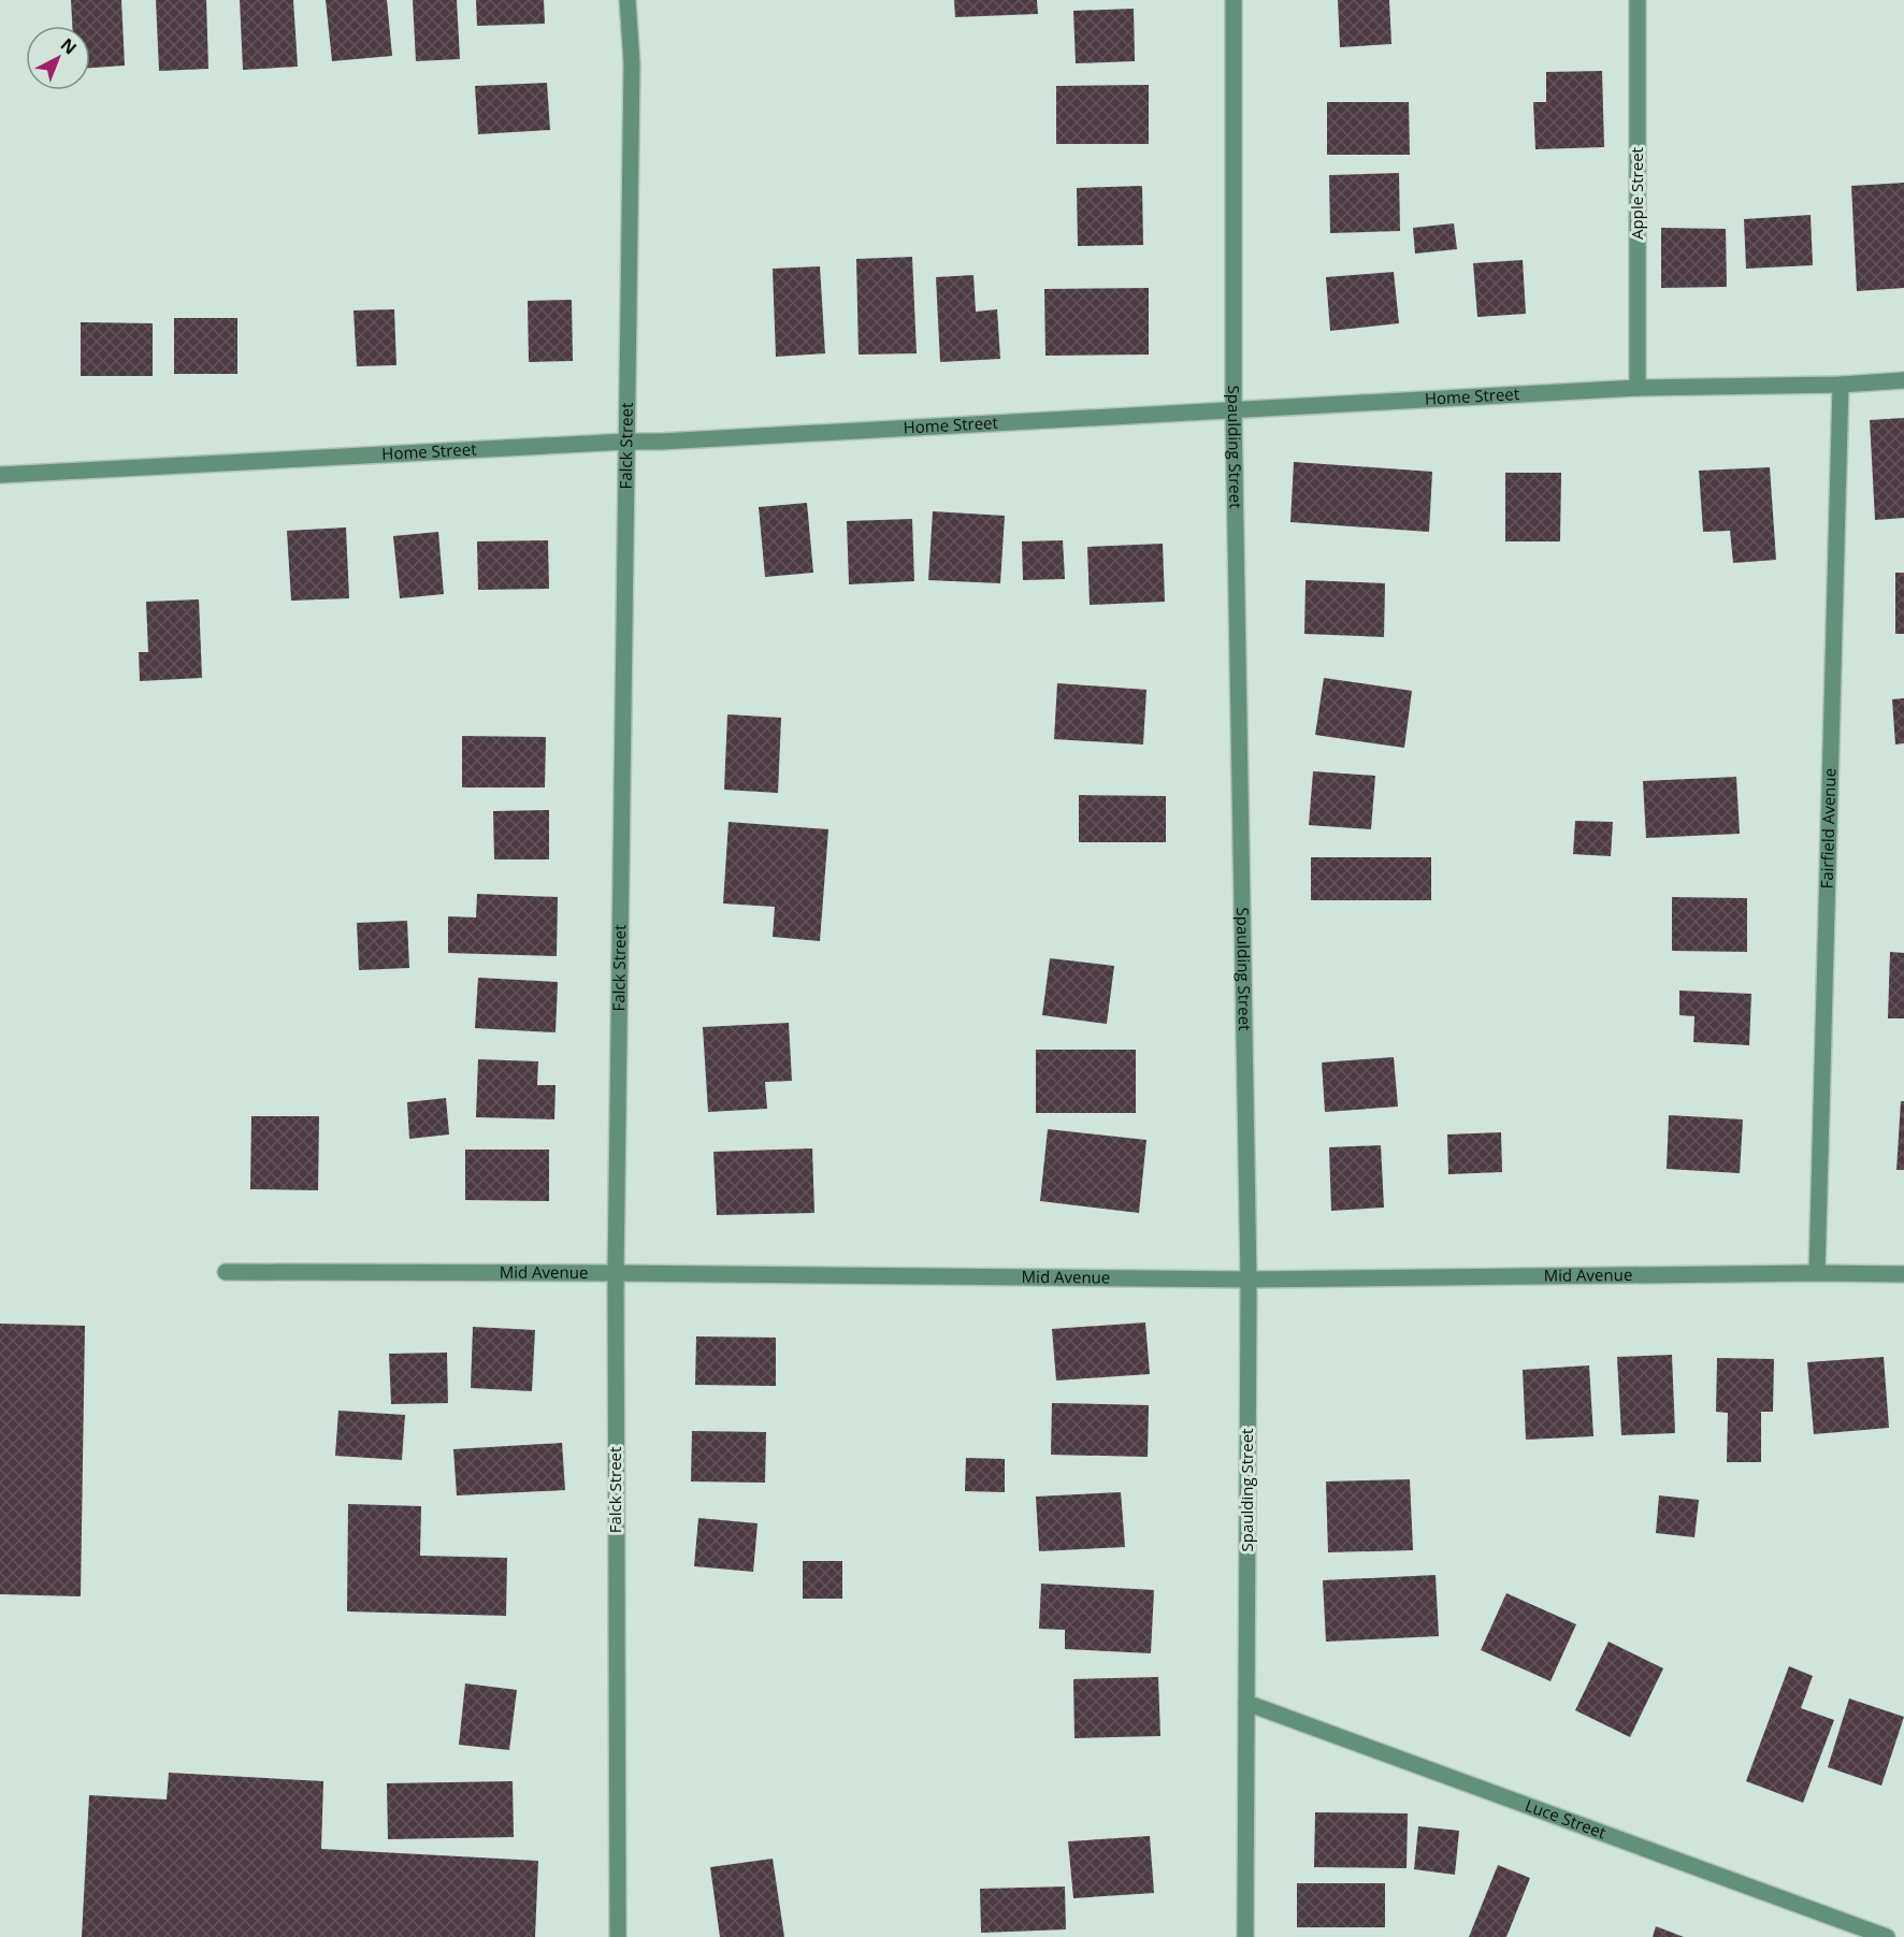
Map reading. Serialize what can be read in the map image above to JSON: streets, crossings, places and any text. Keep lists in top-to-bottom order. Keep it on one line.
{"streets":{"street":["Apple Street","Home Street","Falck Street","Spaulding Street","Fairfield Avenue","Mid Avenue","Luce Street"]},"crossings":[["Apple Street","Home Street"],["Home Street","Falck Street"],["Home Street","Spaulding Street"],["Home Street","Fairfield Avenue"],["Falck Street","Mid Avenue"],["Spaulding Street","Mid Avenue"],["Spaulding Street","Luce Street"],["Fairfield Avenue","Mid Avenue"]],"north":"top right"}
